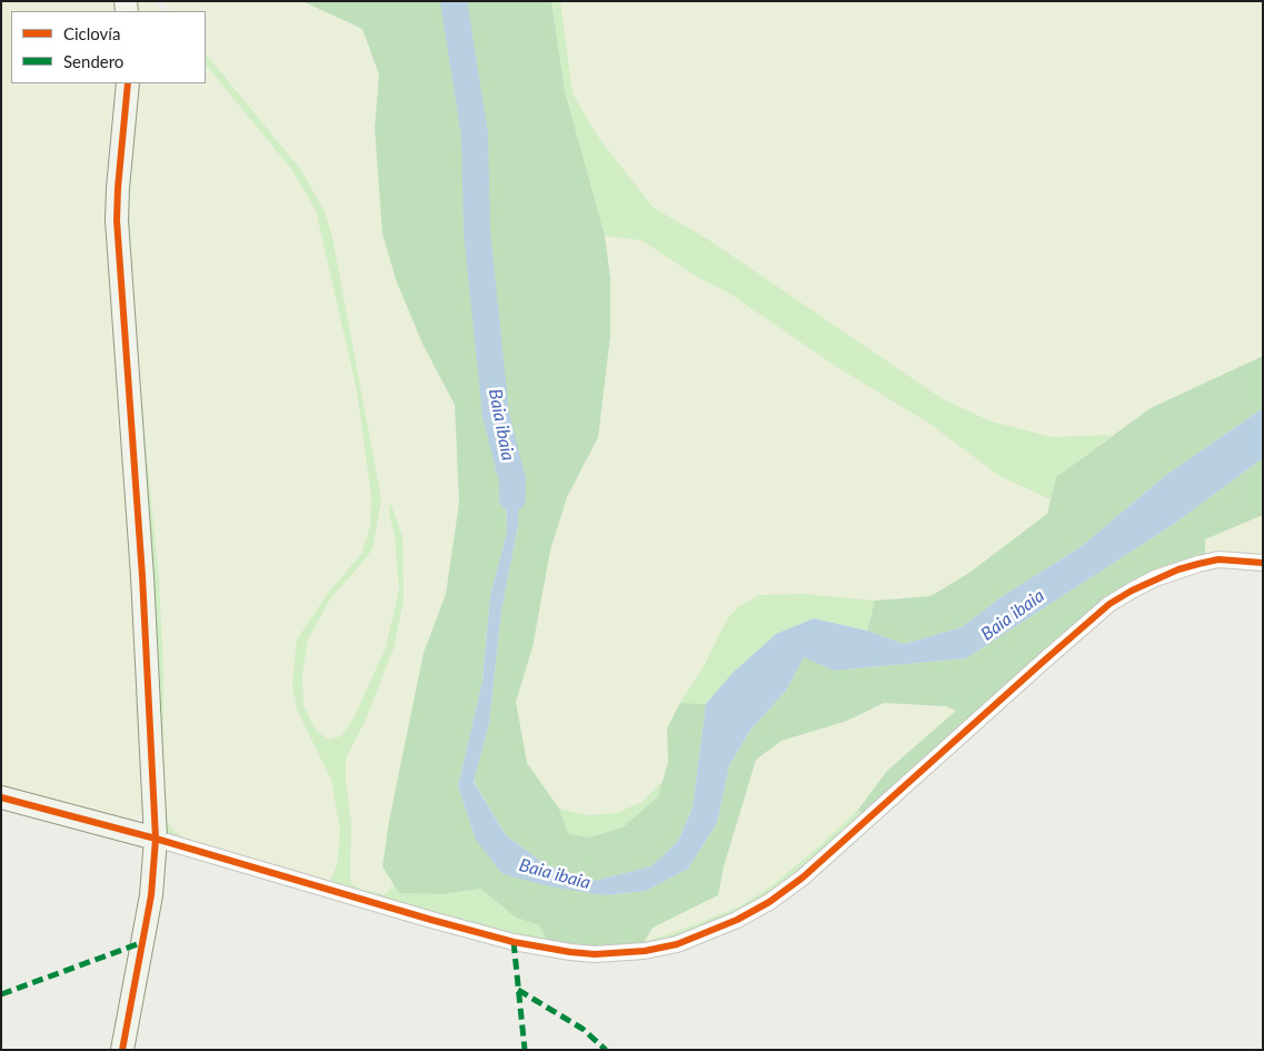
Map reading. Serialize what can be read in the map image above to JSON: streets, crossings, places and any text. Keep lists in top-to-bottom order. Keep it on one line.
{"water":["Baia ibaia"],"legend":["Ciclovía","Sendero"]}
